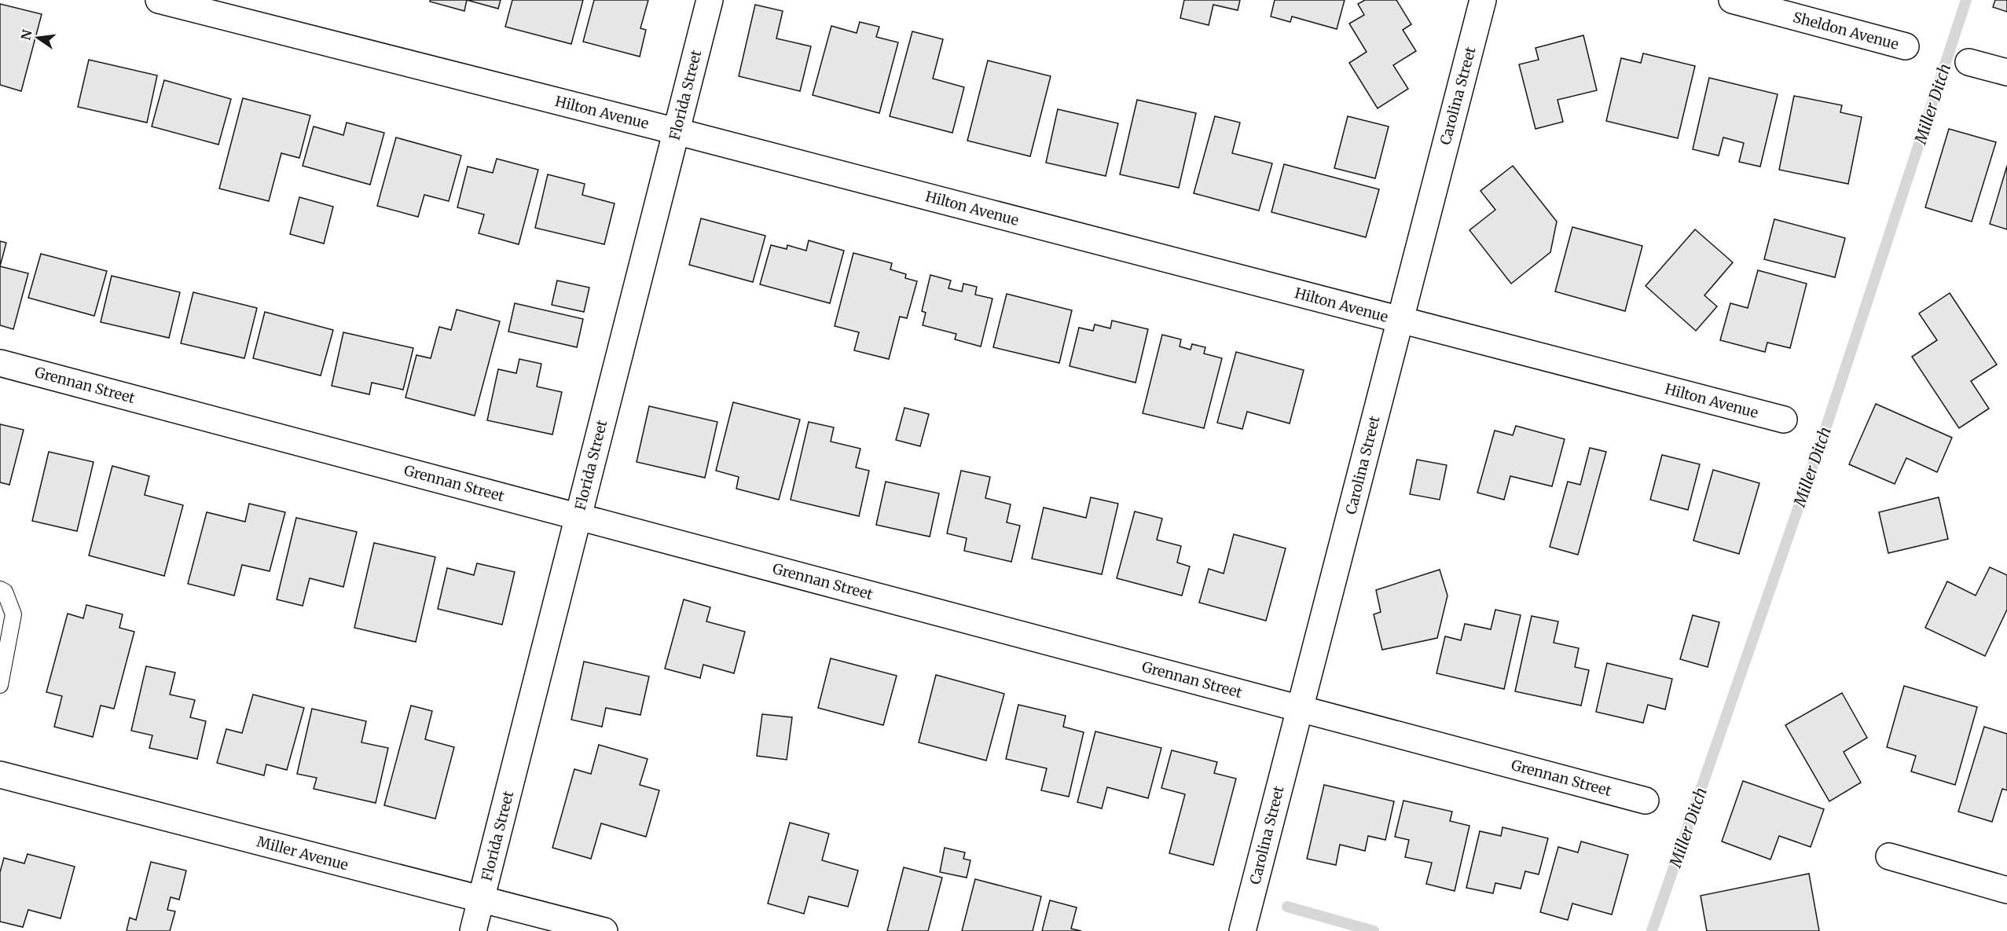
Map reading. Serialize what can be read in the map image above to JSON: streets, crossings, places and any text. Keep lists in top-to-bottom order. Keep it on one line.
{"streets":{"street":["Sheldon Avenue","Florida Street","Carolina Street","Hilton Avenue","Grennan Street","Miller Avenue"]},"crossings":[["Florida Street","Hilton Avenue"],["Florida Street","Grennan Street"],["Florida Street","Miller Avenue"],["Carolina Street","Hilton Avenue"],["Carolina Street","Grennan Street"]],"water":["Miller Ditch"],"north":"left"}
